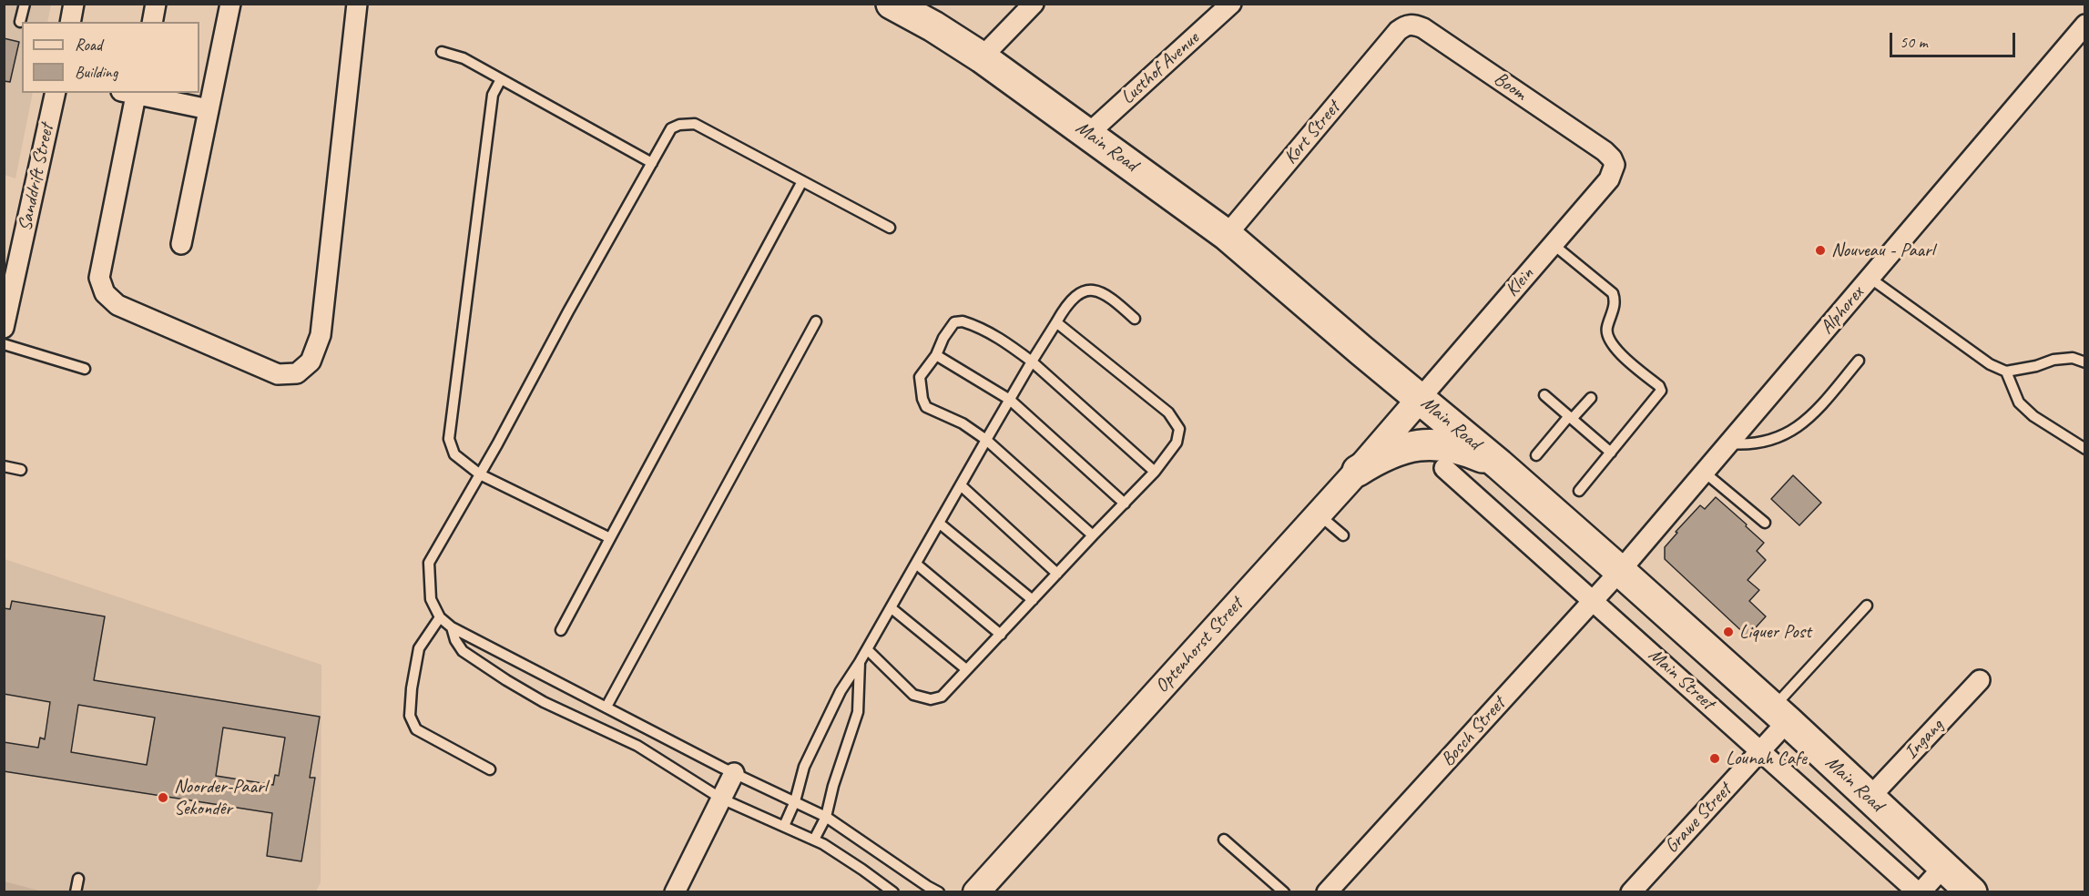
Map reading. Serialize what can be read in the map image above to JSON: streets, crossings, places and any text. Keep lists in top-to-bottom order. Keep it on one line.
{"streets":{"main road":["Main Road","Optenhorst Street"],"street":["Lusthof Avenue","Boom","Kort Street","Sanddrift Street","Klein","Alphorex","Main Street","Bosch Street","Ingang","Grawe Street"]},"crossings":[["Lusthof Avenue","Main Road"],["Boom","Kort Street"],["Boom","Klein"],["Kort Street","Main Road"],["Main Road","Klein"],["Main Road","Alphorex"],["Main Road","Optenhorst Street"],["Main Road","Bosch Street"],["Main Road","Ingang"],["Main Road","Grawe Street"],["Klein","Optenhorst Street"],["Alphorex","Bosch Street"],["Main Street","Bosch Street"],["Main Street","Grawe Street"]],"places":["Nouveau - Paarl","Liquer Post","Lounah Cafe","Noorder-Paarl Sekondêr"],"legend":["Road","Building"],"scale_bar":"50 m"}
